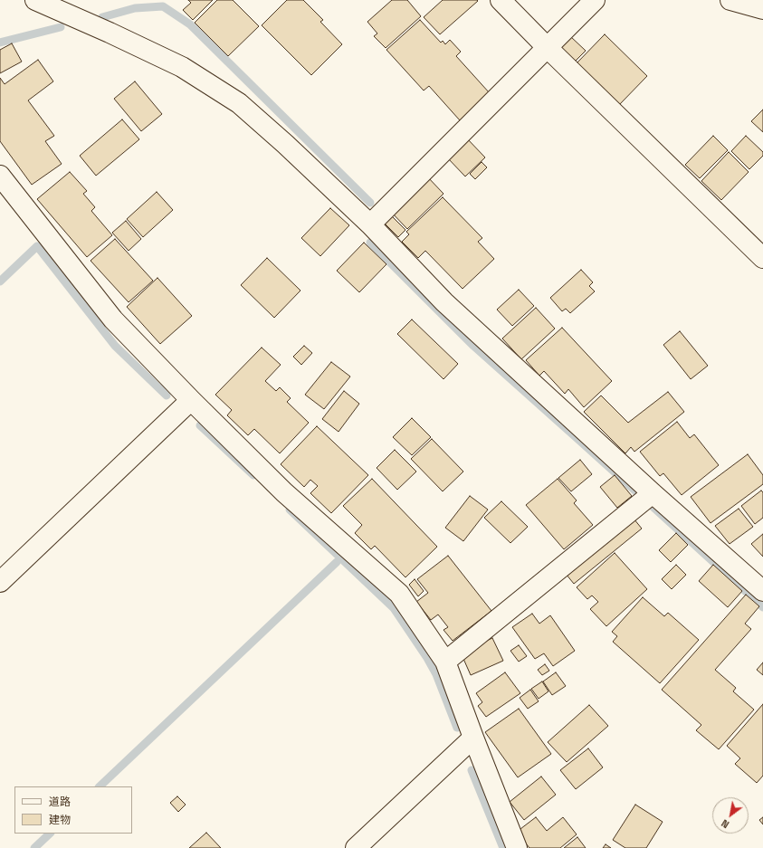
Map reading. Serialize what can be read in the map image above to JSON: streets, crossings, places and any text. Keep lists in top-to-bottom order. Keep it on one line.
{"legend":["道路","建物"],"north":"bottom left"}
